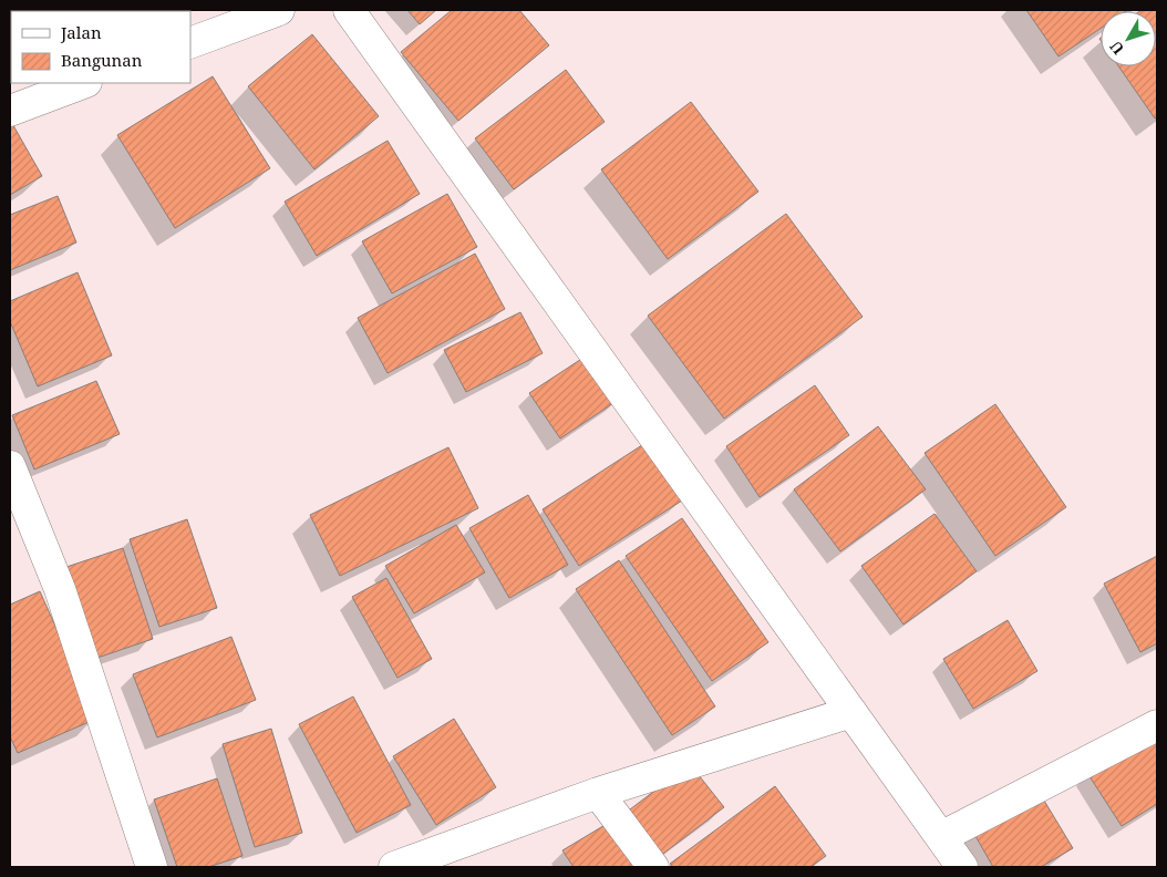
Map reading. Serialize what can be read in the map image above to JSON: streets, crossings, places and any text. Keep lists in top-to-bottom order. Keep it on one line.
{"legend":["Jalan","Bangunan"],"north":"bottom left"}
